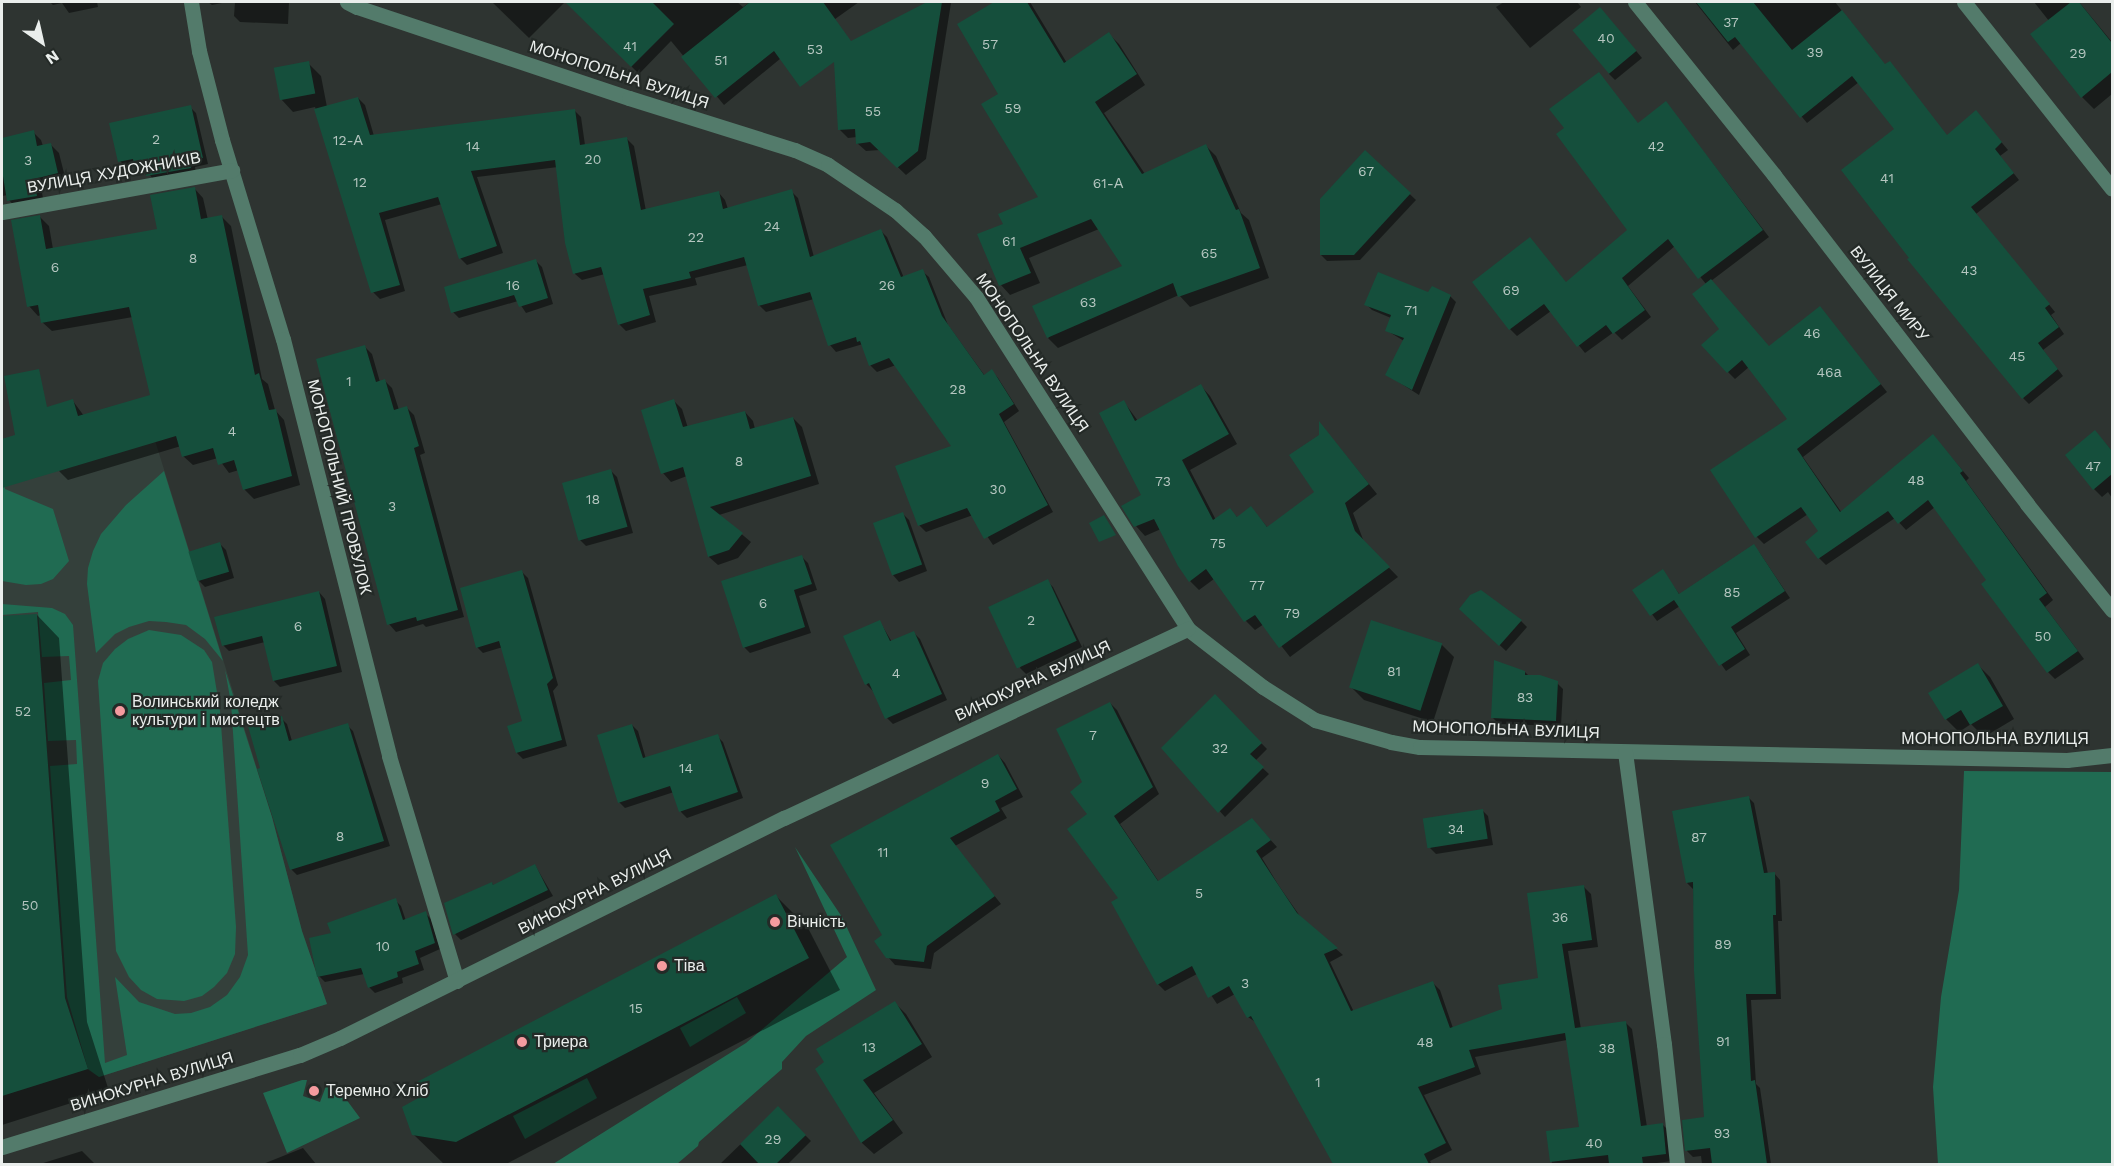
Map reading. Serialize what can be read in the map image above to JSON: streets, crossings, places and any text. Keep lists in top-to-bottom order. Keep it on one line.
{"streets":{"street":["МОНОПОЛЬНА ВУЛИЦЯ","ВУЛИЦЯ ХУДОЖНИКІВ","ВУЛИЦЯ МИРУ","МОНОПОЛЬНИЙ ПРОВУЛОК","ВИНОКУРНА ВУЛИЦЯ"]},"crossings":[["МОНОПОЛЬНА ВУЛИЦЯ","ВИНОКУРНА ВУЛИЦЯ"],["ВУЛИЦЯ ХУДОЖНИКІВ","МОНОПОЛЬНИЙ ПРОВУЛОК"],["МОНОПОЛЬНИЙ ПРОВУЛОК","ВИНОКУРНА ВУЛИЦЯ"]],"places":["Волинський коледж культури і мистецтв","Вічність","Тіва","Триера","Теремно Хліб"],"house_numbers":["37","40","57","41","53","39","29","51","59","55","2","12-А","14","42","20","3","67","41","12","61-А","24","22","61","65","8","6","43","16","26","69","63","71","46","45","46а","1","28","4","8","47","48","73","30","18","3","75","77","85","6","79","2","6","50","81","4","83","52","7","32","14","9","34","8","87","11","5","50","36","89","10","3","15","91","48","13","38","1","93","29","40"],"north":"bottom right"}
